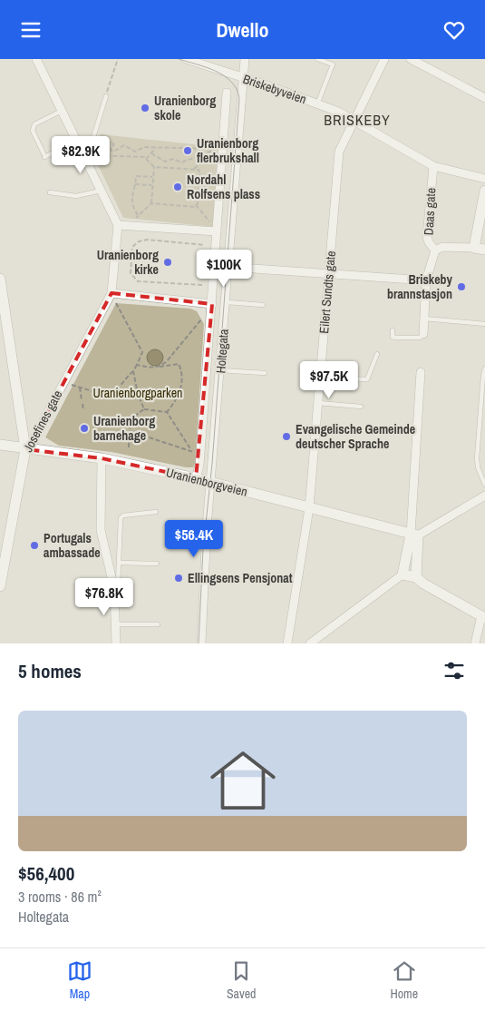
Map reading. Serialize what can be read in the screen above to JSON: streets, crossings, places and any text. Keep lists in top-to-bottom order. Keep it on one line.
{"streets":{"street":["Briskebyveien","Daas gate","Eilert Sundts gate","Holtegata","Josefines gate","Uranienborgveien"]},"crossings":[["Briskebyveien","Daas gate"],["Briskebyveien","Eilert Sundts gate"],["Briskebyveien","Holtegata"],["Eilert Sundts gate","Uranienborgveien"],["Holtegata","Uranienborgveien"],["Josefines gate","Uranienborgveien"]],"districts":["BRISKEBY"],"parks":["Uranienborgparken"],"places":["Uranienborg skole","Uranienborg flerbrukshall","Nordahl Rolfsens plass","Uranienborg kirke","Briskeby brannstasjon","Uranienborg barnehage","Evangelische Gemeinde deutscher Sprache","Portugals ambassade","Ellingsens Pensjonat"],"page":{"header":"Dwello","price":["$82.9K","$100K","$97.5K","$56.4K","$76.8K"],"heading":"5 homes","list":[{"name":"$56,400","note":"3 rooms · 86 m² · Holtegata"}],"tabs":["Map","Saved","Home"]}}
